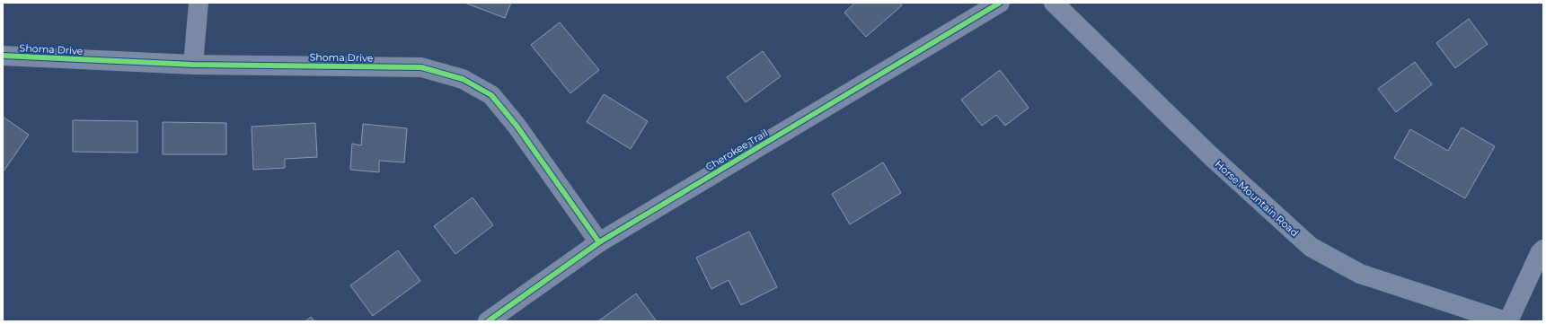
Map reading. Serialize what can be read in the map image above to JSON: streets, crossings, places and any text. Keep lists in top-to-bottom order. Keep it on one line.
{"streets":{"street":["Shoma Drive","Cherokee Trail","Horse Mountain Road"]},"crossings":[["Shoma Drive","Cherokee Trail"]]}
